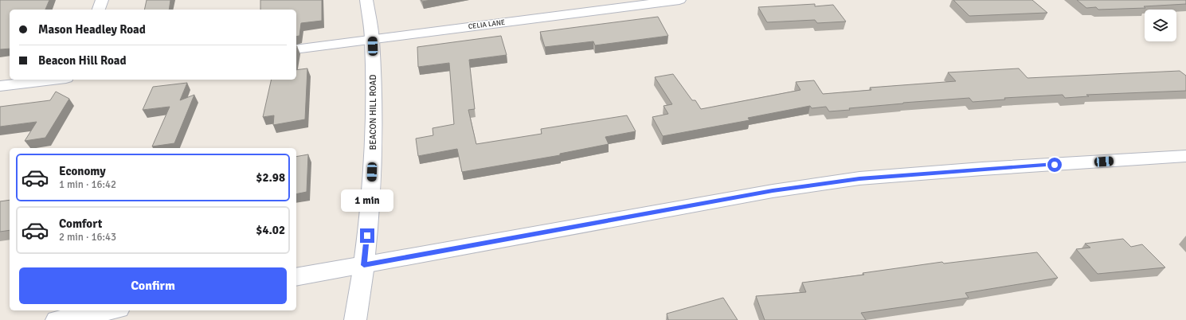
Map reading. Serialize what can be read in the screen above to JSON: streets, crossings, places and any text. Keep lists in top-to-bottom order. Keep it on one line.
{"streets":{"street":["CELIA LANE","BEACON HILL ROAD"]},"crossings":[["CELIA LANE","BEACON HILL ROAD"]],"page":{"banner":["Mason Headley Road","Beacon Hill Road"],"list":[{"name":"Economy","note":"1 min · 16:42","value":"$2.98"},{"name":"Comfort","note":"2 min · 16:43","value":"$4.02"}],"bubble":"1 min","buttons":"Confirm"}}
